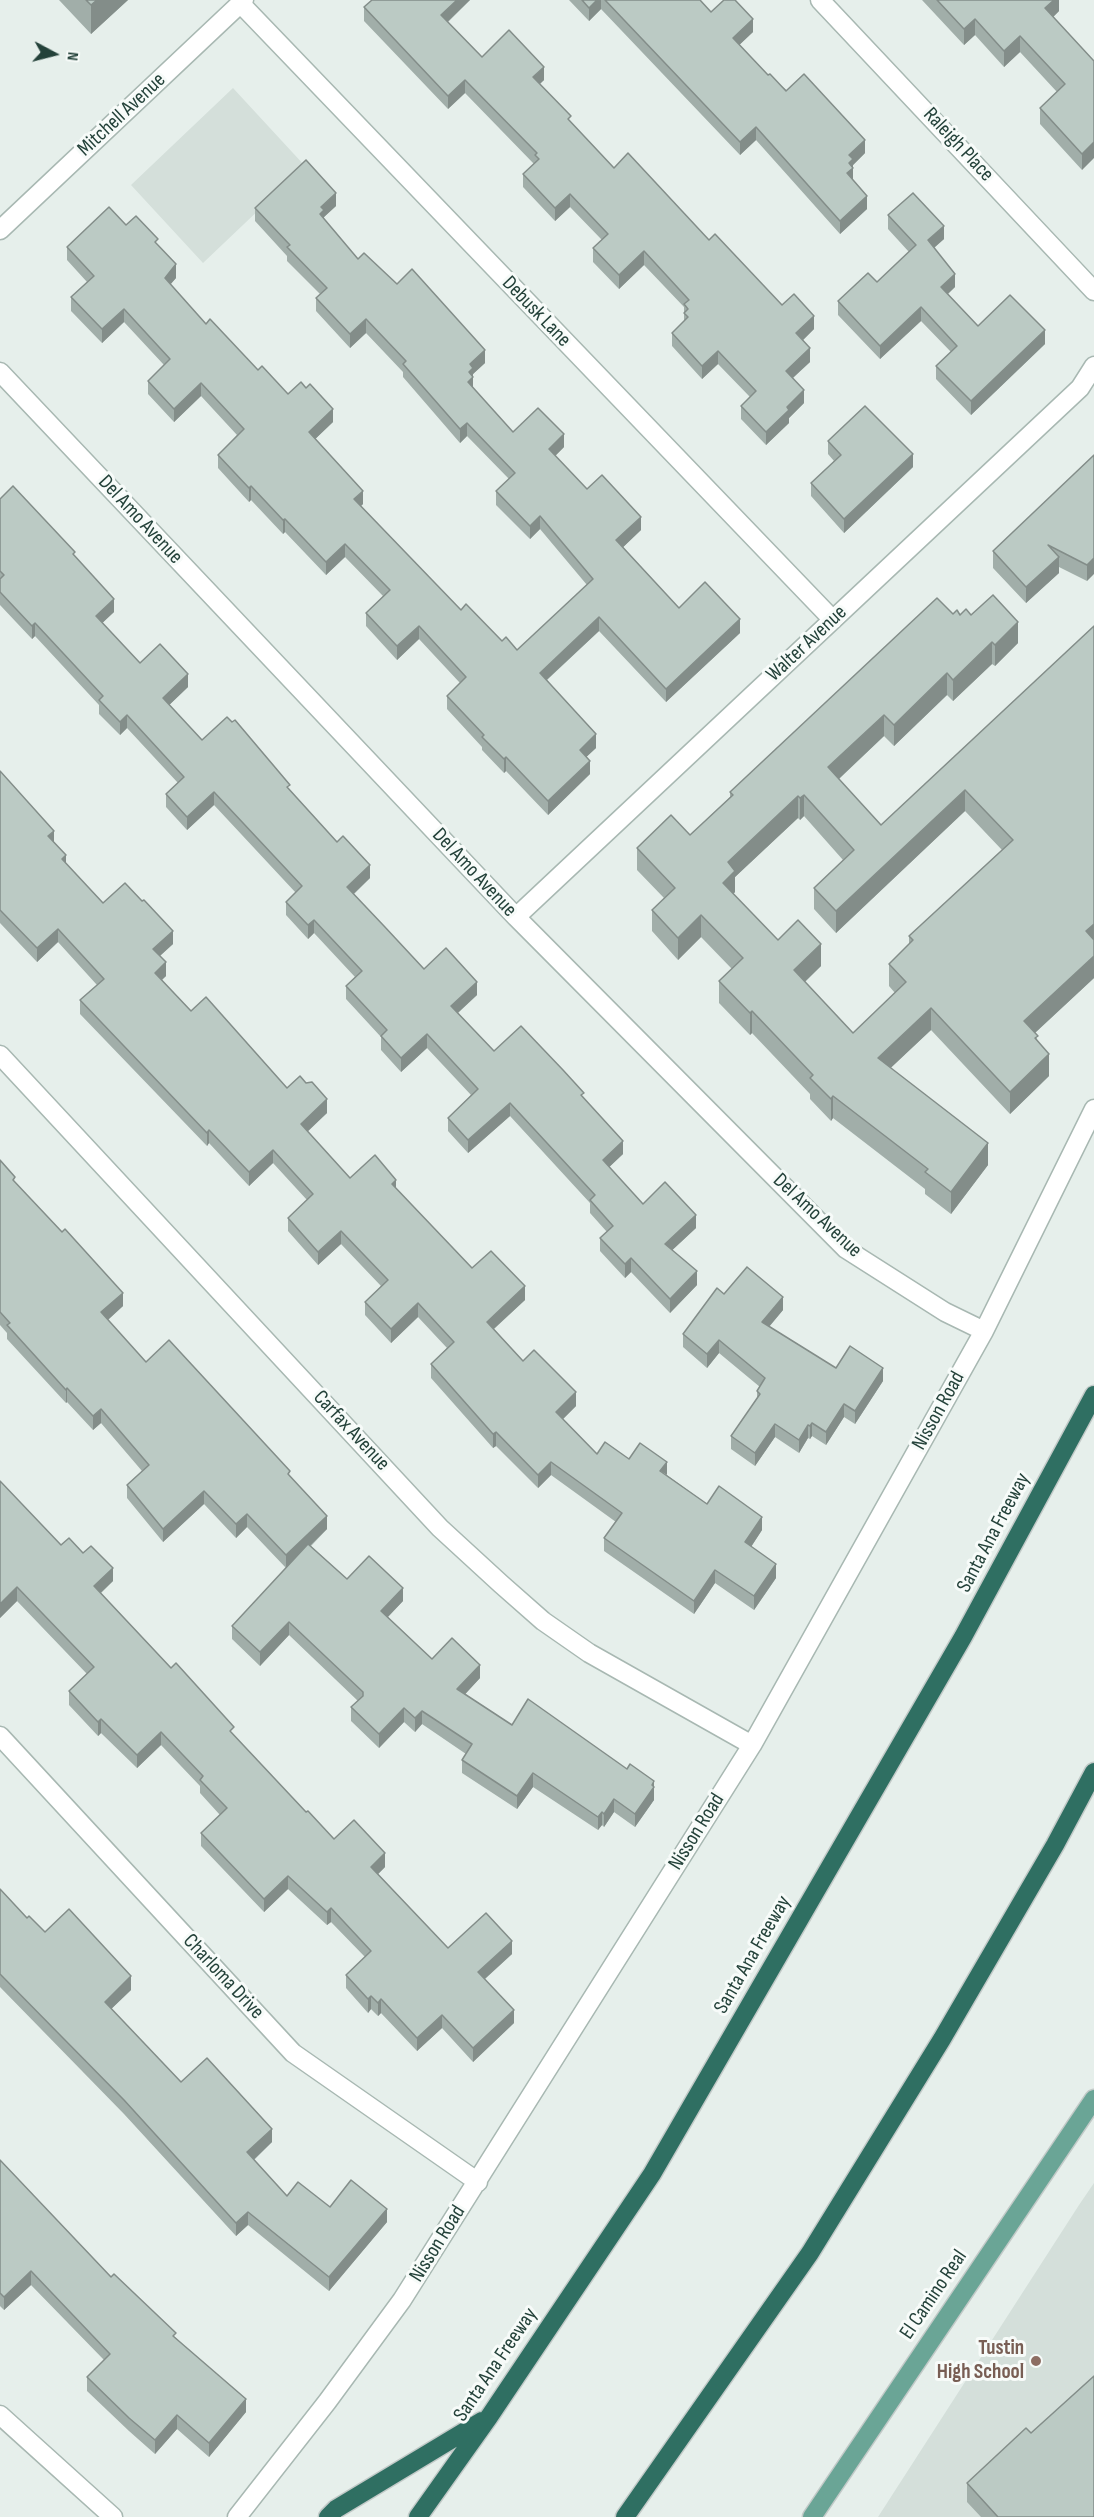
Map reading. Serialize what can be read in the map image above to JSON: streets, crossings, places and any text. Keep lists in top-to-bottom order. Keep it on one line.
{"streets":{"highway":["Santa Ana Freeway"],"main road":["El Camino Real"],"street":["Mitchell Avenue","Raleigh Place","Debusk Lane","Del Amo Avenue","Walter Avenue","Nisson Road","Carfax Avenue","Charloma Drive"]},"crossings":[["Mitchell Avenue","Debusk Lane"],["Debusk Lane","Walter Avenue"],["Del Amo Avenue","Walter Avenue"],["Del Amo Avenue","Nisson Road"],["Nisson Road","Carfax Avenue"],["Nisson Road","Charloma Drive"]],"places":["Tustin High School"],"north":"right"}
